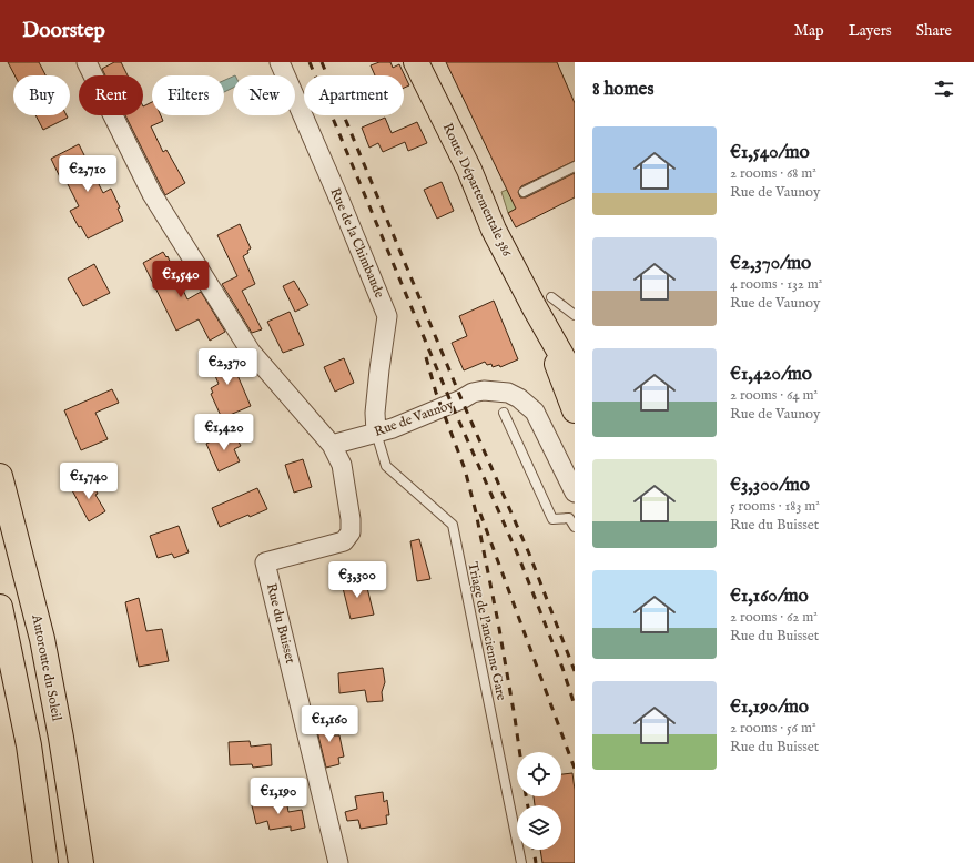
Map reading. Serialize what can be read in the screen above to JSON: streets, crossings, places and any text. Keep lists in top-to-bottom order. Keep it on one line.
{"streets":{"main road":["Route Départementale 386","Autoroute du Soleil"],"street":["Rue de la Chimbaude","Rue de Vaunoy","Rue du Buisset"],"lane":["Triage de l'ancienne Gare"]},"crossings":[["Rue de la Chimbaude","Rue de Vaunoy"],["Rue de la Chimbaude","Triage de l'ancienne Gare"],["Rue de Vaunoy","Rue du Buisset"],["Rue de Vaunoy","Triage de l'ancienne Gare"]],"page":{"header":"Doorstep","nav":["Map","Layers","Share"],"heading":"8 homes","chip":["Buy","Rent","Filters","New","Apartment"],"list":[{"name":"€1,540/mo","note":"2 rooms · 68 m² · Rue de Vaunoy"},{"name":"€2,370/mo","note":"4 rooms · 132 m² · Rue de Vaunoy"},{"name":"€1,420/mo","note":"2 rooms · 64 m² · Rue de Vaunoy"},{"name":"€3,300/mo","note":"5 rooms · 183 m² · Rue du Buisset"},{"name":"€1,160/mo","note":"2 rooms · 62 m² · Rue du Buisset"},{"name":"€1,190/mo","note":"2 rooms · 56 m² · Rue du Buisset"}],"price":["€2,710","€1,540","€2,370","€1,420","€1,740","€3,300","€1,160","€1,190"]}}
